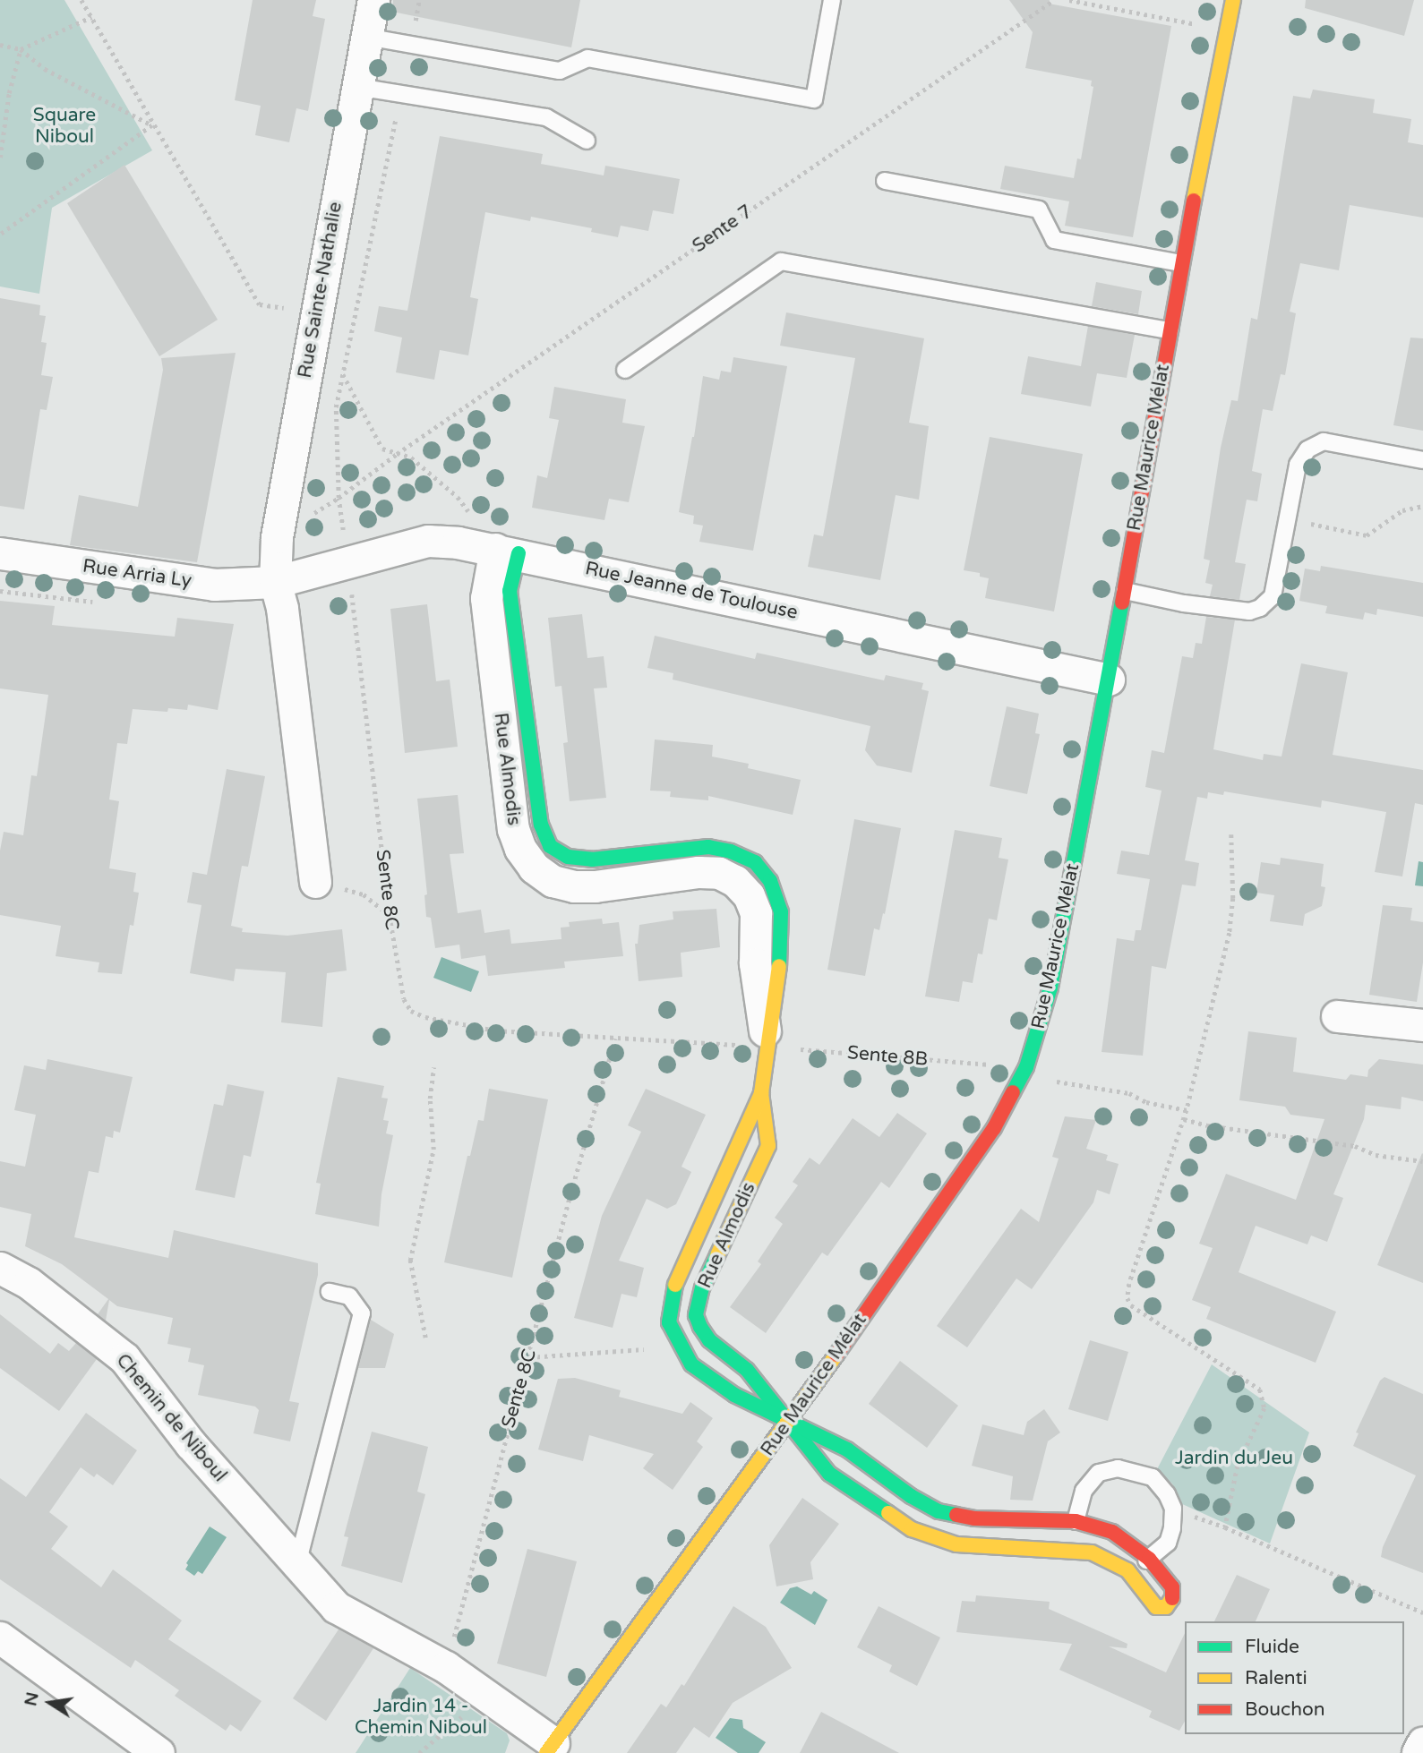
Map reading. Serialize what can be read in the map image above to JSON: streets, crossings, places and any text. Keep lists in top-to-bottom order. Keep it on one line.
{"streets":{"street":["Rue Sainte-Nathalie","Rue Maurice Mélat","Rue Arria Ly","Rue Jeanne de Toulouse","Rue Almodis","Chemin de Niboul"],"path":["Sente 7","Sente 8C","Sente 8B"]},"crossings":[["Sente 7","Sente 8C"],["Rue Sainte-Nathalie","Rue Arria Ly"],["Rue Sainte-Nathalie","Rue Jeanne de Toulouse"],["Rue Maurice Mélat","Rue Jeanne de Toulouse"],["Rue Maurice Mélat","Rue Almodis"],["Rue Maurice Mélat","Chemin de Niboul"],["Rue Arria Ly","Rue Jeanne de Toulouse"],["Rue Jeanne de Toulouse","Rue Almodis"],["Rue Jeanne de Toulouse","Sente 8C"],["Rue Almodis","Sente 8C"],["Rue Almodis","Sente 8B"],["Sente 8C","Sente 8B"],["Sente 8C","Chemin de Niboul"]],"parks":["Square Niboul","Jardin du Jeu","Jardin 14 - Chemin Niboul"],"legend":["Fluide","Ralenti","Bouchon"],"north":"left"}
